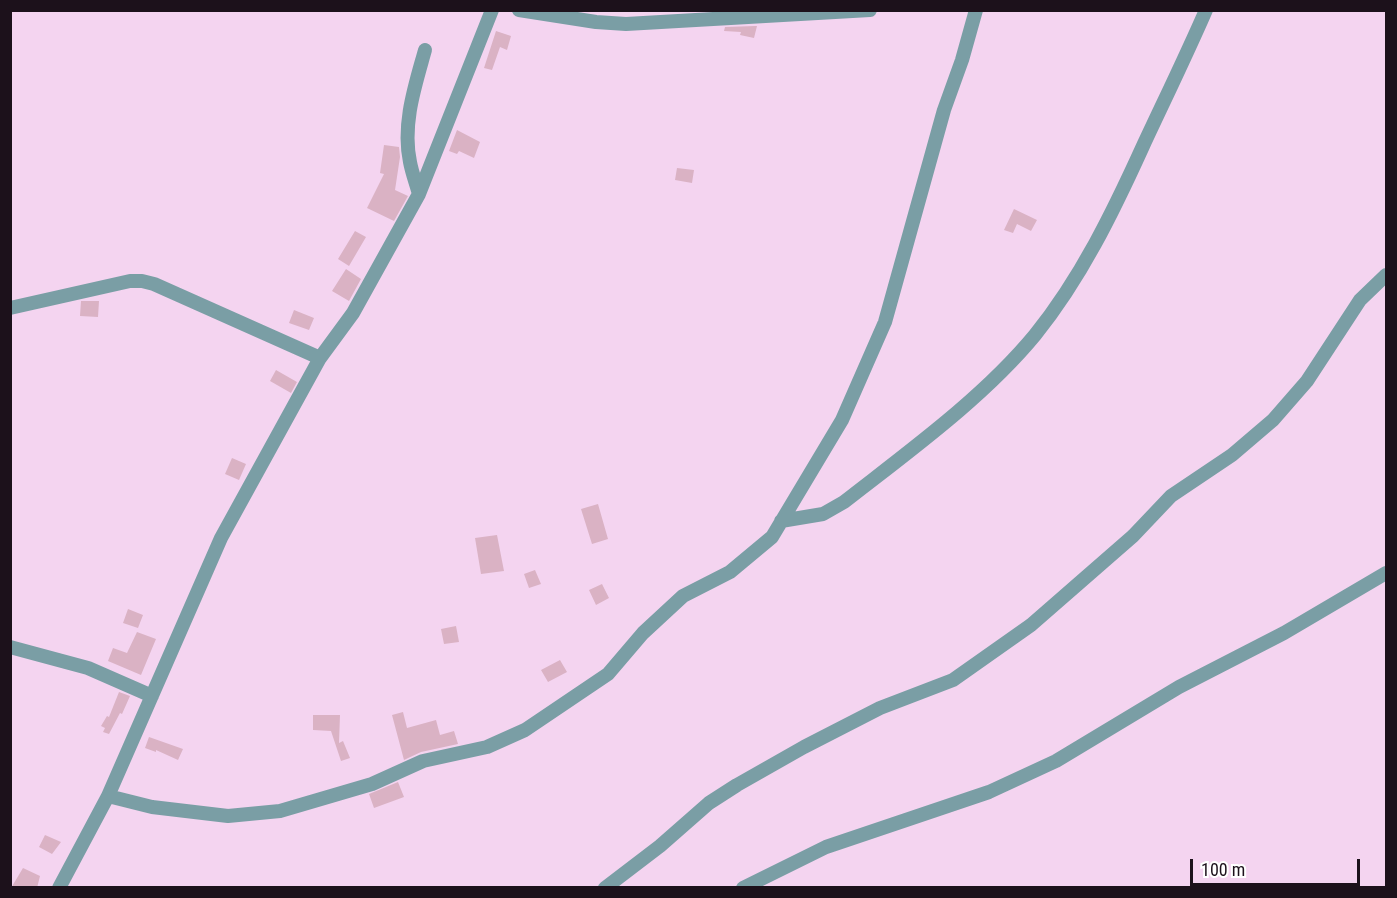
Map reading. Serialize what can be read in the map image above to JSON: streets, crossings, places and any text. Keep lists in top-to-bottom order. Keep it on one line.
{"scale_bar":"100 m"}
